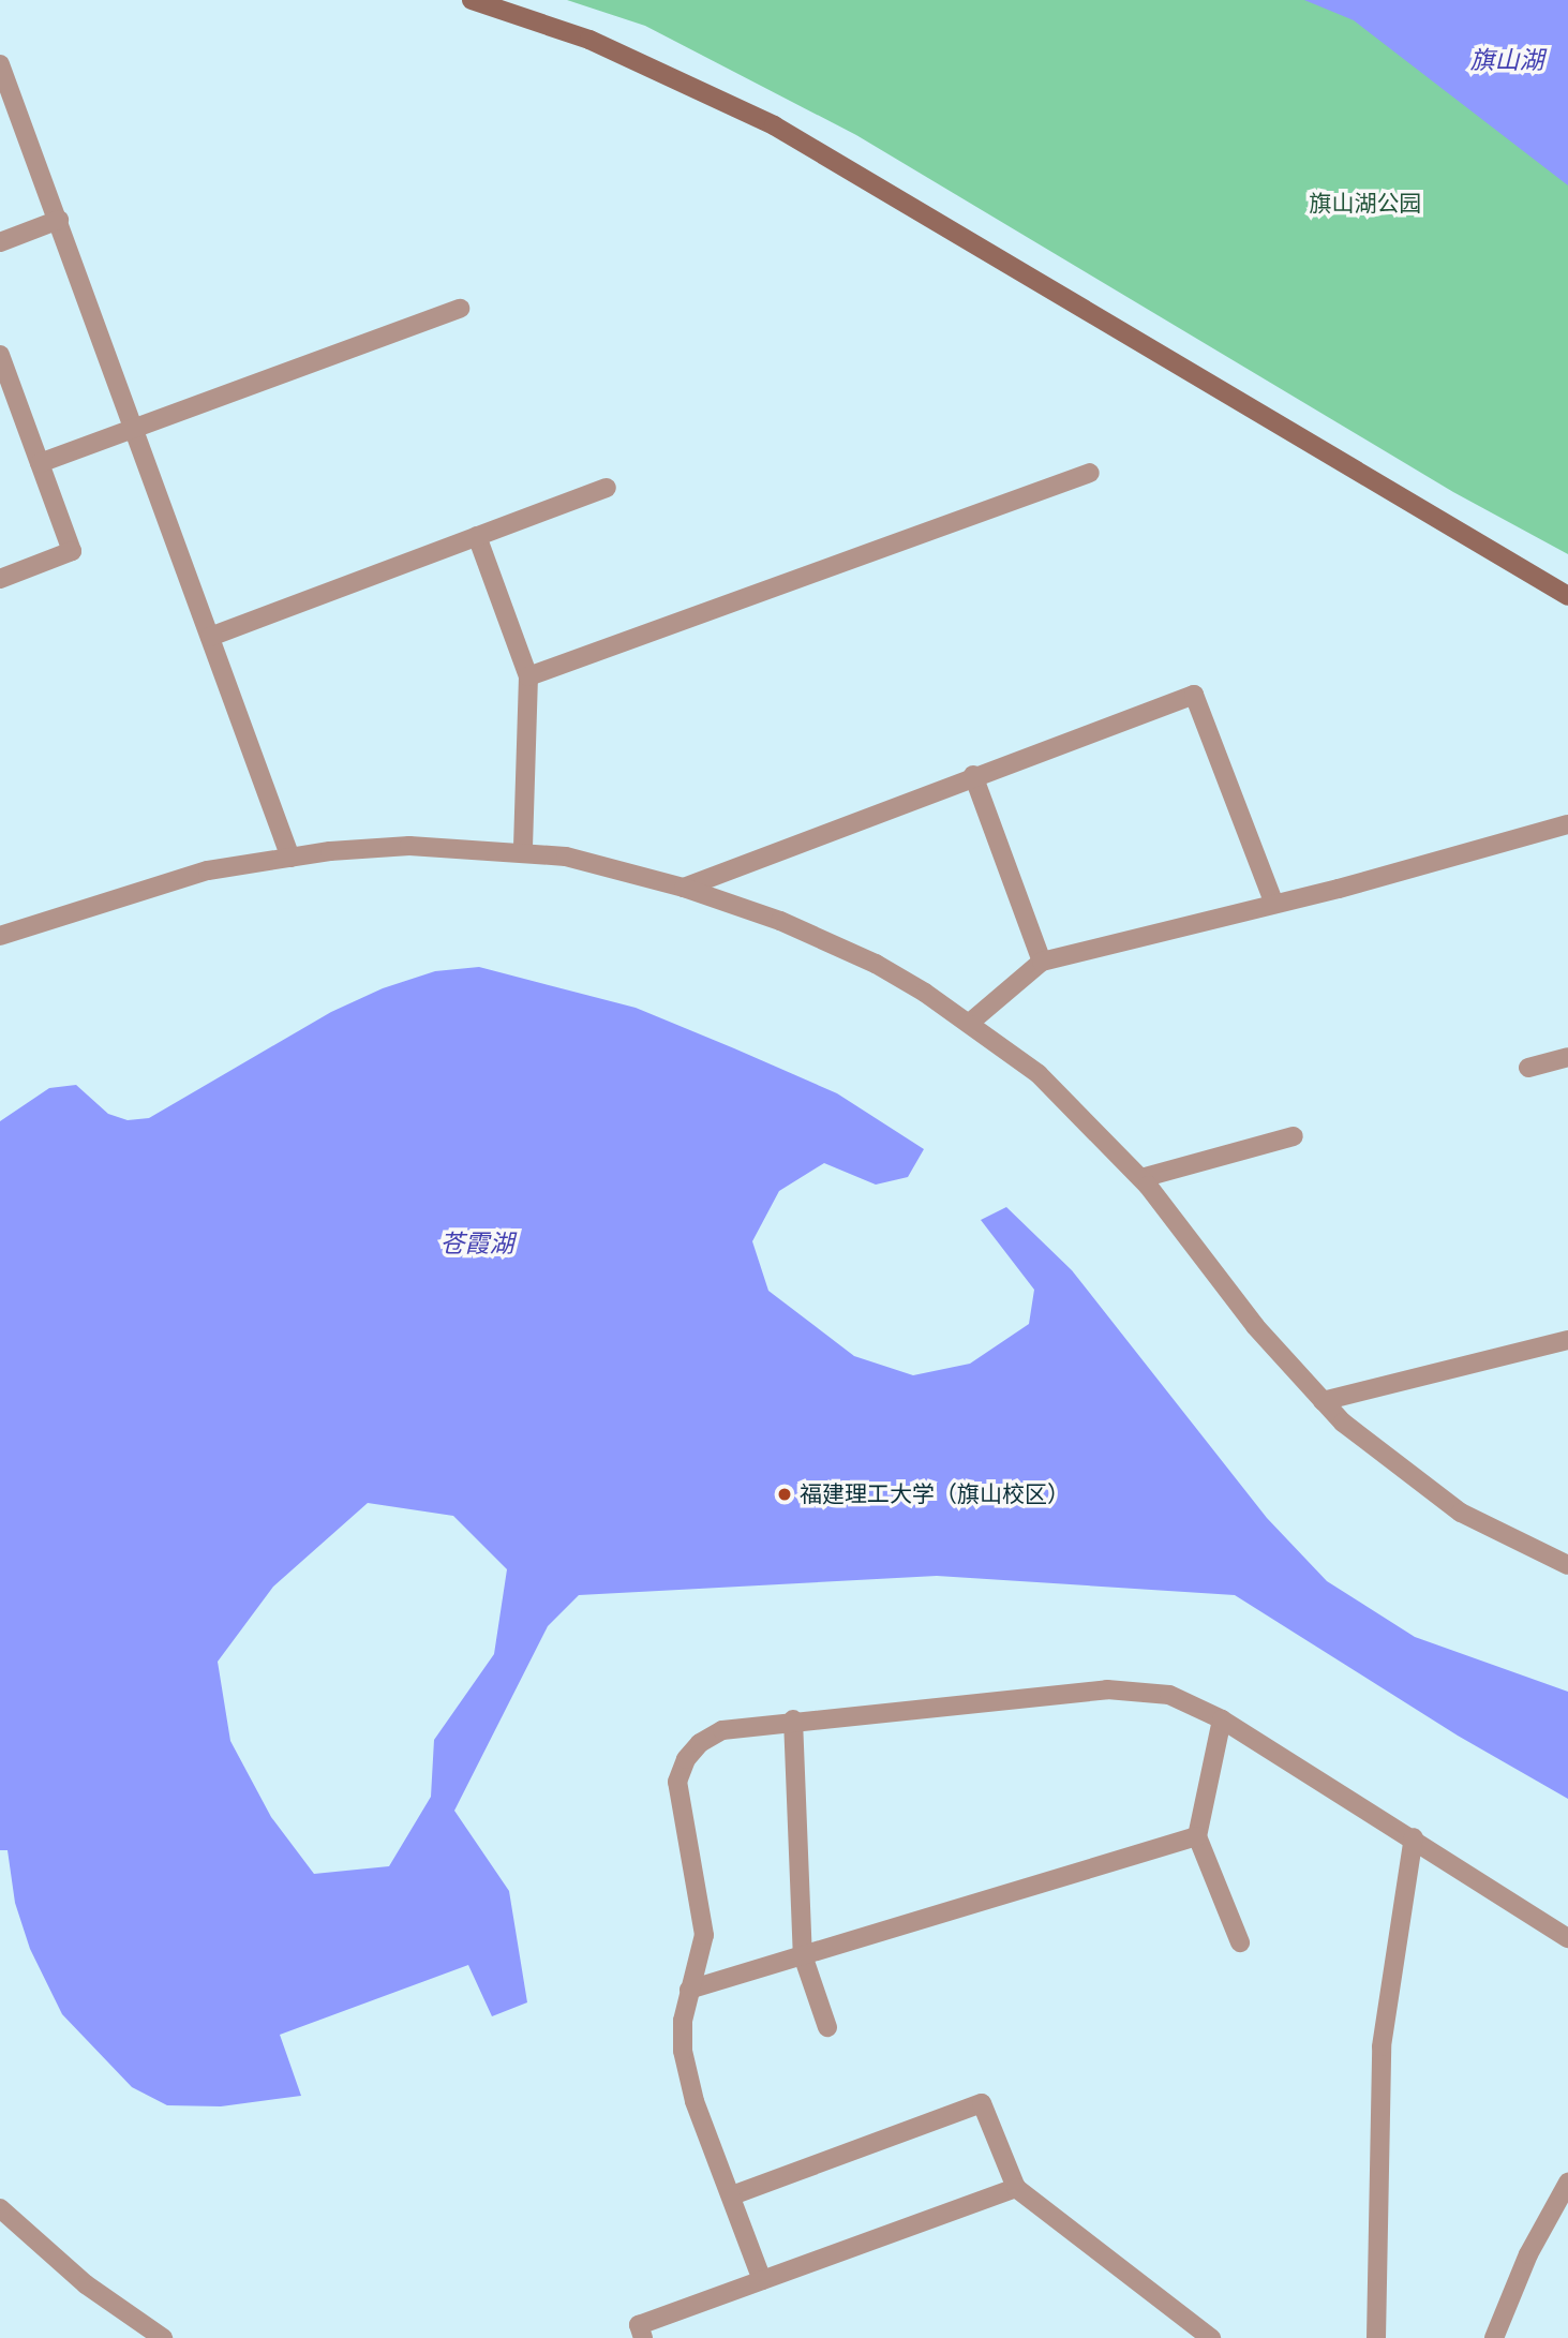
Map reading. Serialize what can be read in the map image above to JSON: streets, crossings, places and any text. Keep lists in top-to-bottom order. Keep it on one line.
{"water":["旗山湖","苍霞湖"],"parks":["旗山湖公园"],"places":["福建理工大学（旗山校区）"]}
